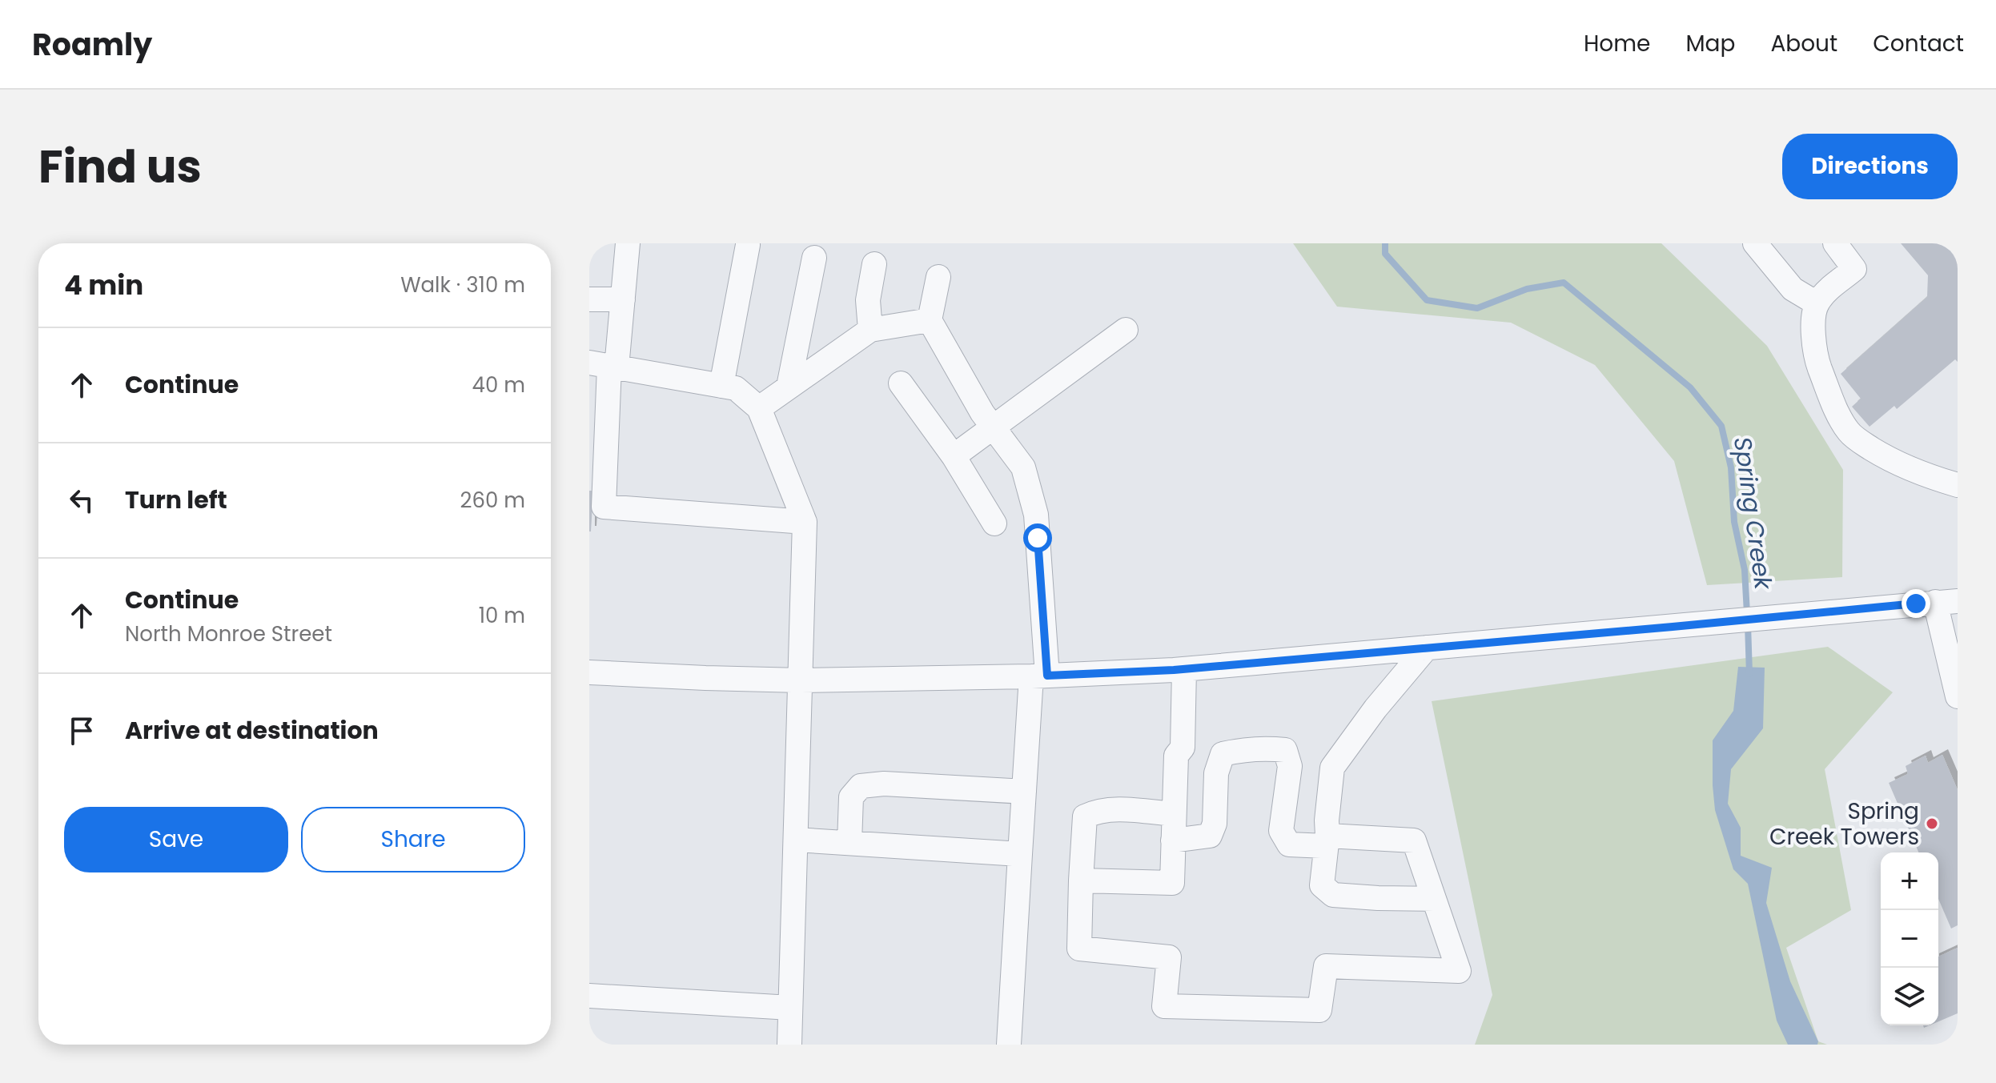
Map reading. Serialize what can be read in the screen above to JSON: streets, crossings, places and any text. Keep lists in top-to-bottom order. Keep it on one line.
{"water":["Spring Creek"],"places":["Spring Creek Towers"],"page":{"header":"Roamly","nav":["Home","Map","About","Contact"],"title":"Find us","buttons":["Directions",["Save","Share"]],"heading":["4 min","Walk · 310 m"],"list":[["Continue","40 m"],["Turn left","260 m"],["Continue","North Monroe Street","10 m"],"Arrive at destination"],"map_buttons":["+","−"]}}
